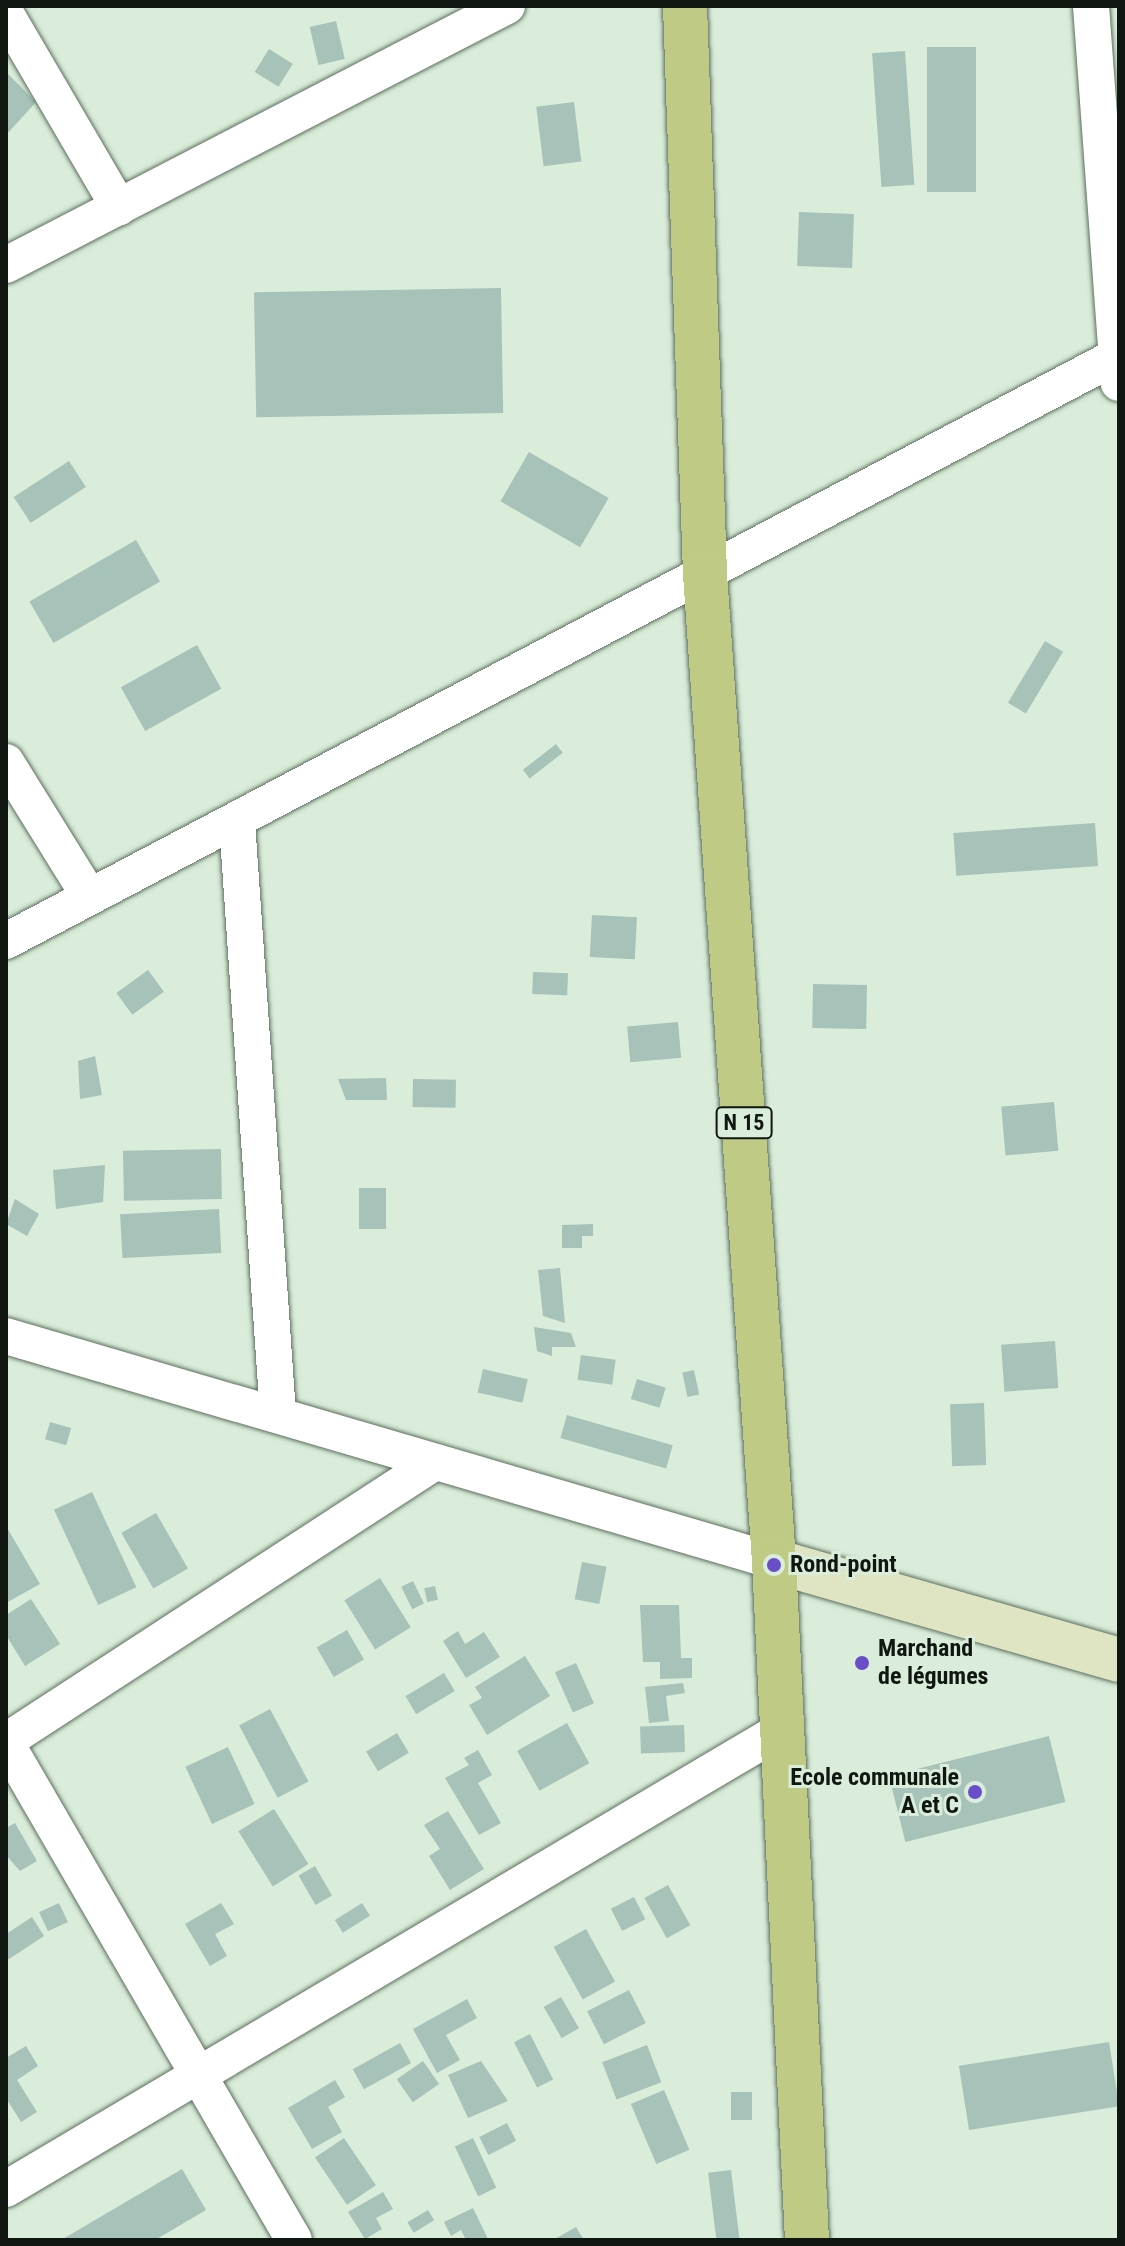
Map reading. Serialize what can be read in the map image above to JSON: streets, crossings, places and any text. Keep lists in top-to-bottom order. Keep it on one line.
{"streets":{"main road":["N 15"]},"places":["Rond-point","Marchand de légumes","Ecole communale A et C"]}
